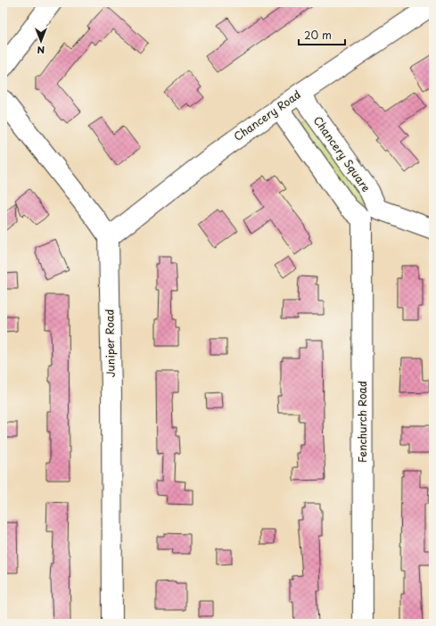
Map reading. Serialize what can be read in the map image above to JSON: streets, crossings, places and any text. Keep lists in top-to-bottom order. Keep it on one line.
{"streets":{"street":["Chancery Road","Chancery Square","Juniper Road","Fenchurch Road"]},"crossings":[["Chancery Road","Chancery Square"],["Chancery Road","Juniper Road"],["Chancery Square","Fenchurch Road"]],"scale_bar":"20 m","north":"bottom"}
